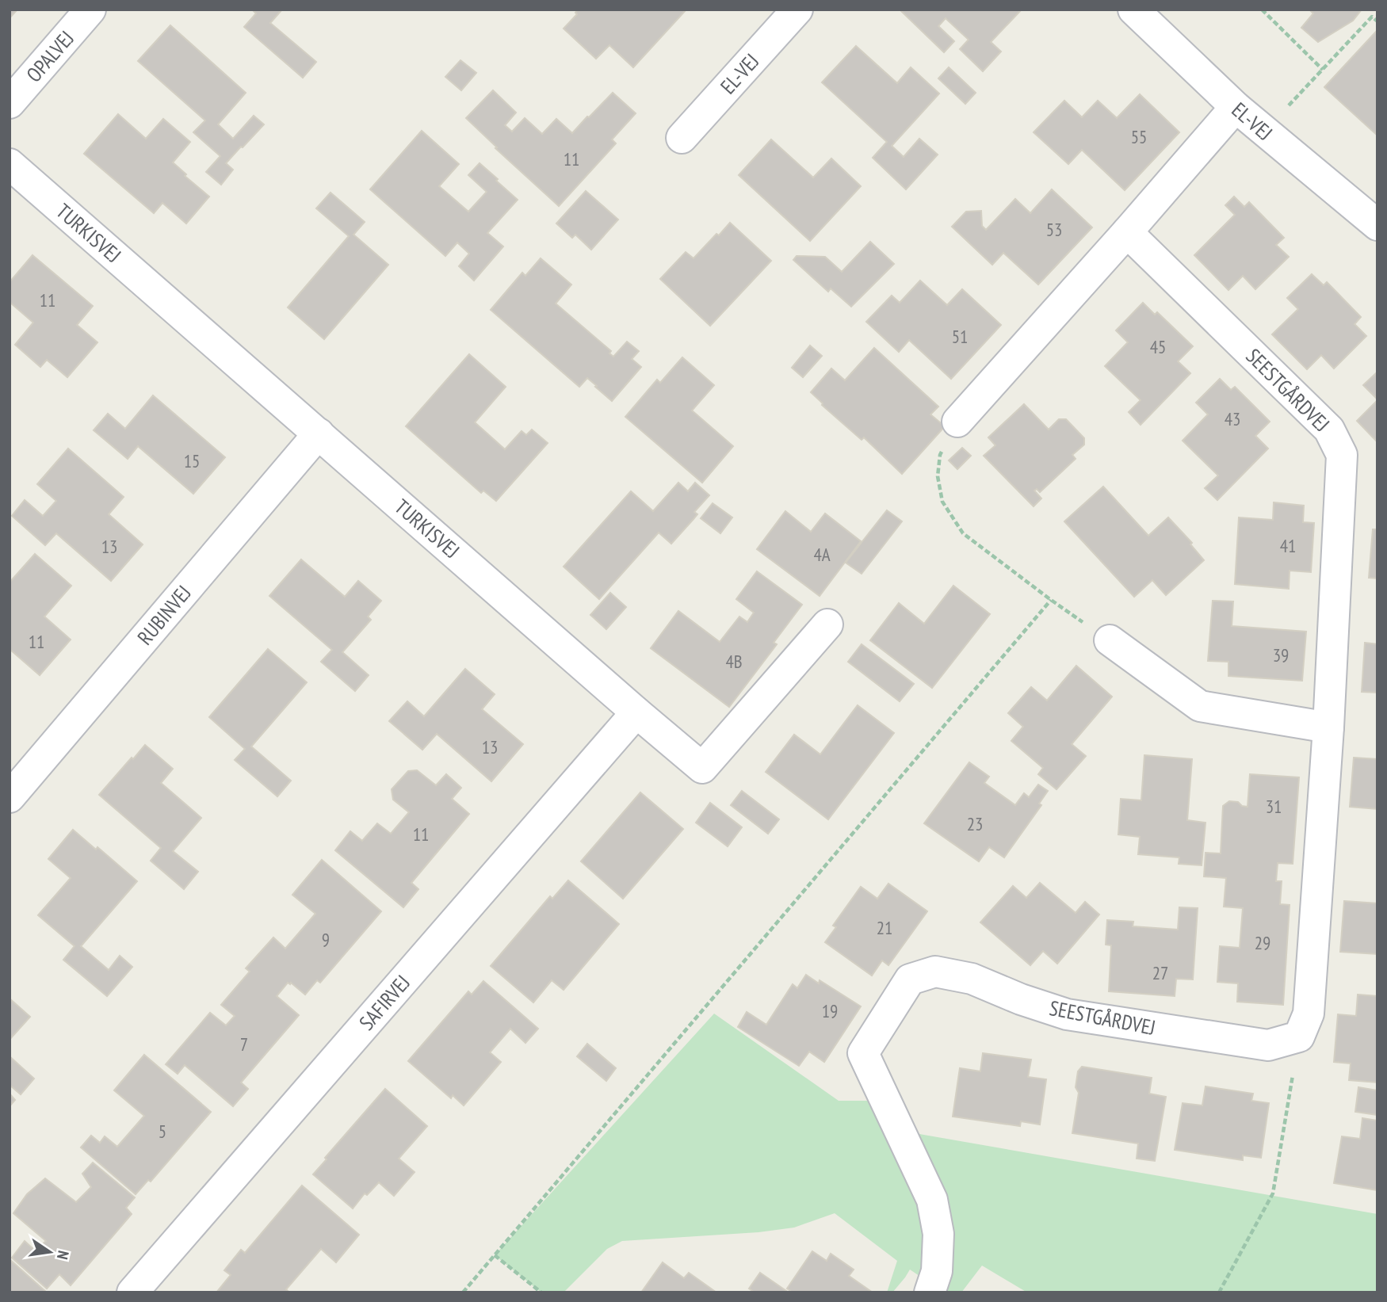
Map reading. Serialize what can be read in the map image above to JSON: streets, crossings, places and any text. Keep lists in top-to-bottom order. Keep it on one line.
{"streets":{"street":["OPALVEJ","EL-VEJ","TURKISVEJ","SEESTGÅRDVEJ","RUBINVEJ","SAFIRVEJ"]},"crossings":[["TURKISVEJ","RUBINVEJ"],["TURKISVEJ","SAFIRVEJ"]],"house_numbers":["55","11","53","11","51","45","43","15","41","13","4A","11","39","4B","13","31","23","11","21","9","29","27","19","7","5"],"north":"right"}
